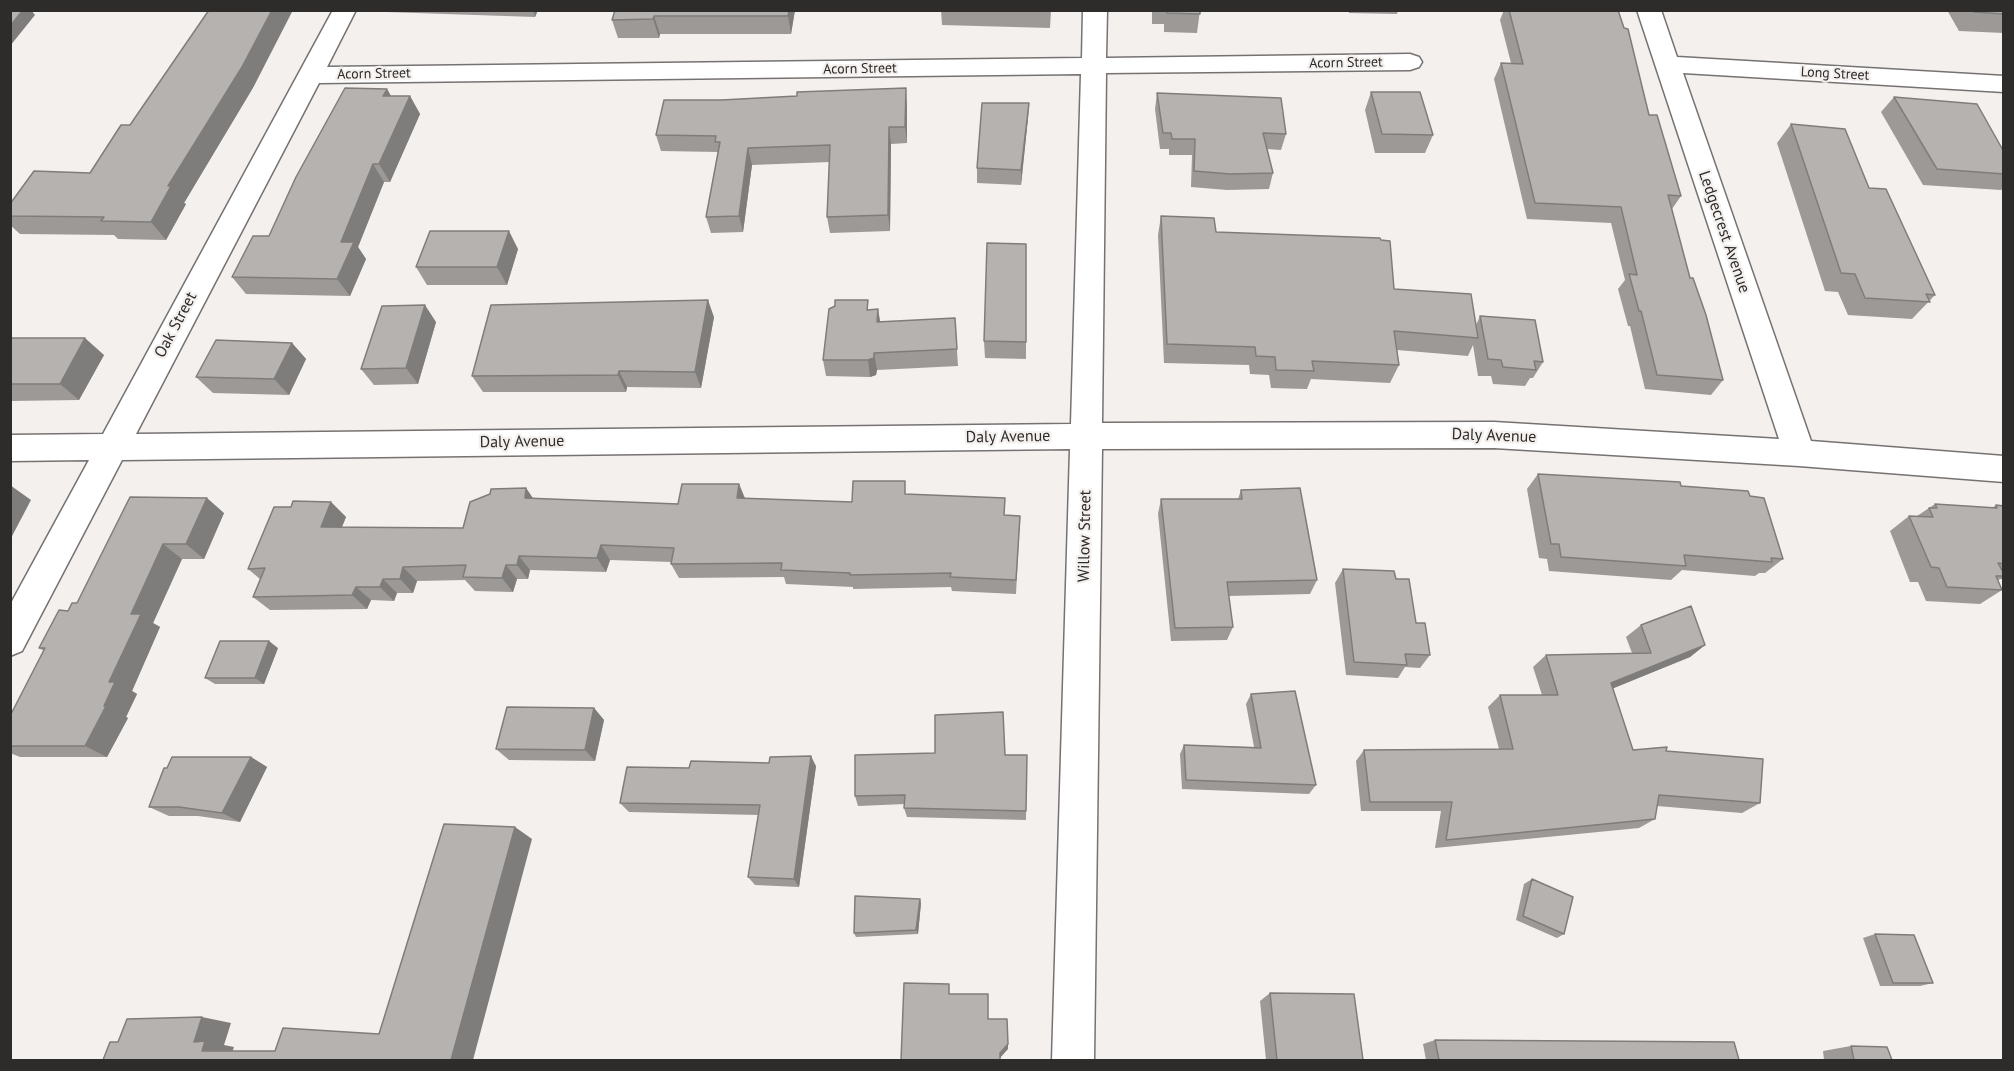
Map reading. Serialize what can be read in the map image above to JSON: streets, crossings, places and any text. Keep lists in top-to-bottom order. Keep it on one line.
{"streets":{"street":["Acorn Street","Long Street","Ledgecrest Avenue","Oak Street","Daly Avenue","Willow Street"]},"crossings":[["Acorn Street","Oak Street"],["Acorn Street","Willow Street"],["Long Street","Ledgecrest Avenue"],["Ledgecrest Avenue","Daly Avenue"],["Oak Street","Daly Avenue"],["Daly Avenue","Willow Street"]]}
